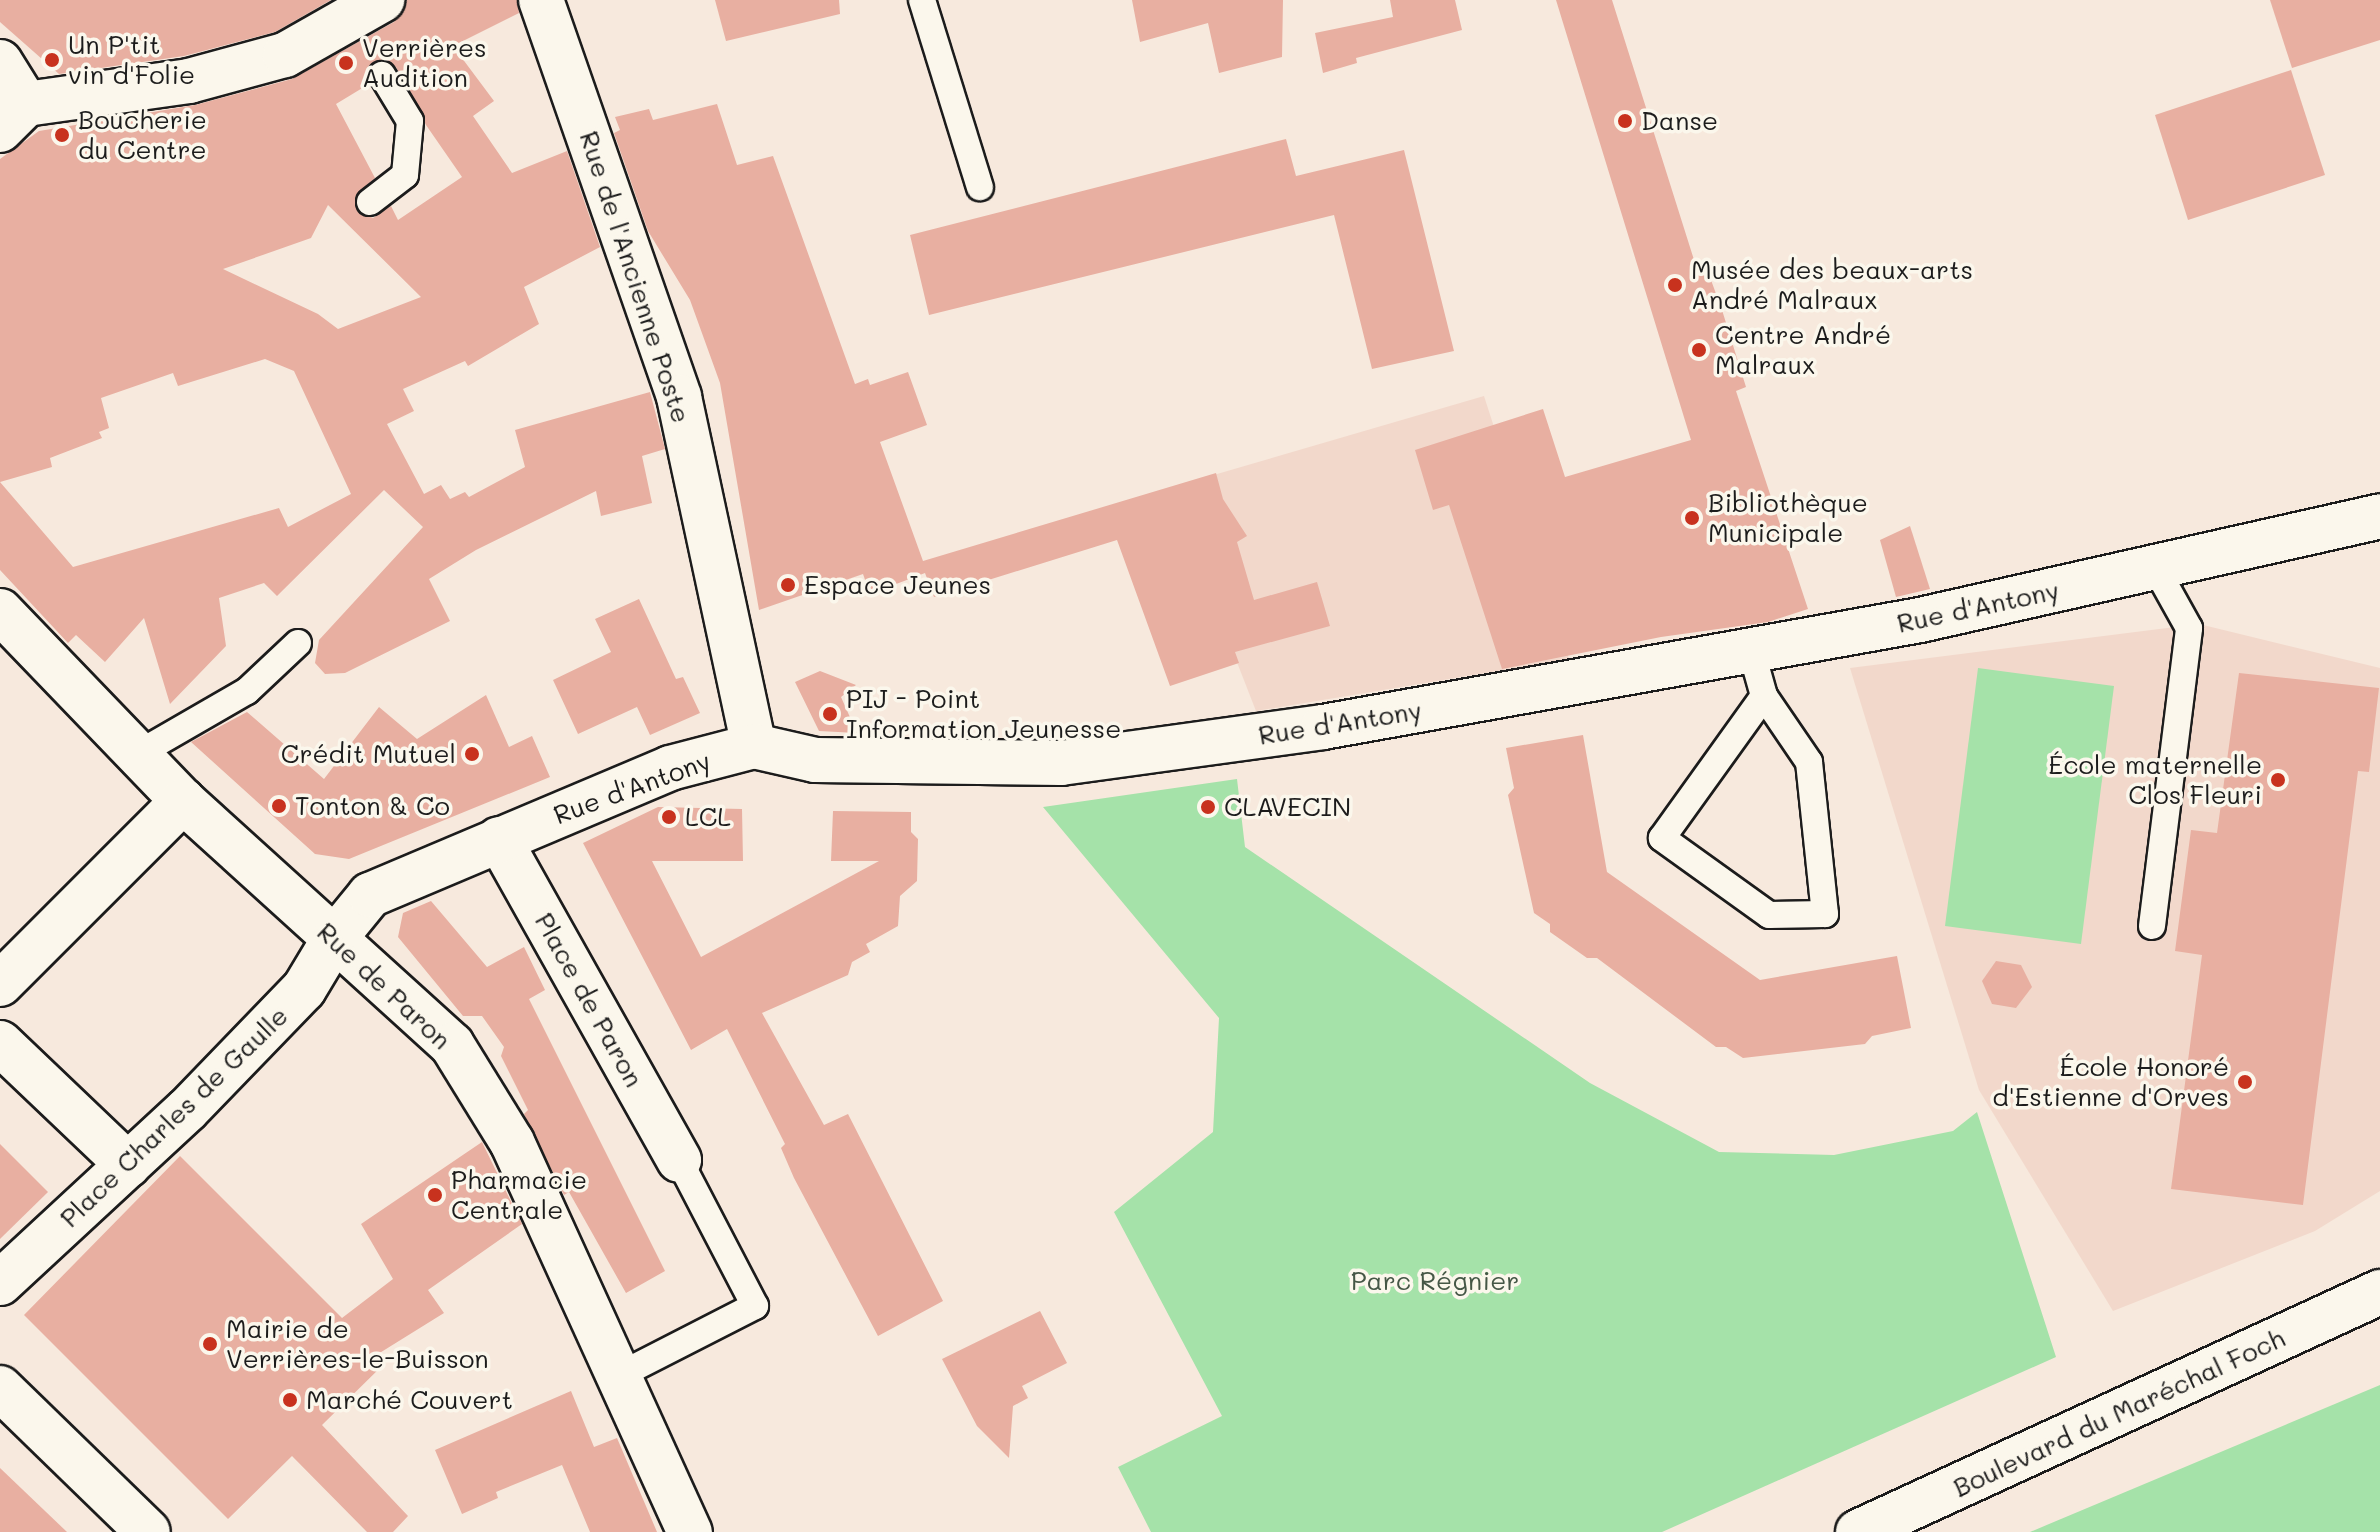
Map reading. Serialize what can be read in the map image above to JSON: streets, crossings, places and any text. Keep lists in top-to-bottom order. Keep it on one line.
{"streets":{"street":["Rue de l'Ancienne Poste","Rue d'Antony","Rue de Paron","Place de Paron","Place Charles de Gaulle","Boulevard du Maréchal Foch"]},"crossings":[["Rue de l'Ancienne Poste","Rue d'Antony"],["Rue d'Antony","Rue de Paron"],["Rue d'Antony","Place de Paron"],["Rue d'Antony","Place Charles de Gaulle"],["Rue de Paron","Place Charles de Gaulle"]],"parks":["Parc Régnier"],"places":["Un P'tit vin d'Folie","Verrières Audition","Danse","Boucherie du Centre","Musée des beaux-arts André Malraux","Centre André Malraux","Bibliothèque Municipale","Espace Jeunes","PIJ - Point Information Jeunesse","Crédit Mutuel","École maternelle Clos Fleuri","Tonton & Co","CLAVECIN","LCL","École Honoré d'Estienne d'Orves","Pharmacie Centrale","Mairie de Verrières-le-Buisson","Marché Couvert"]}
